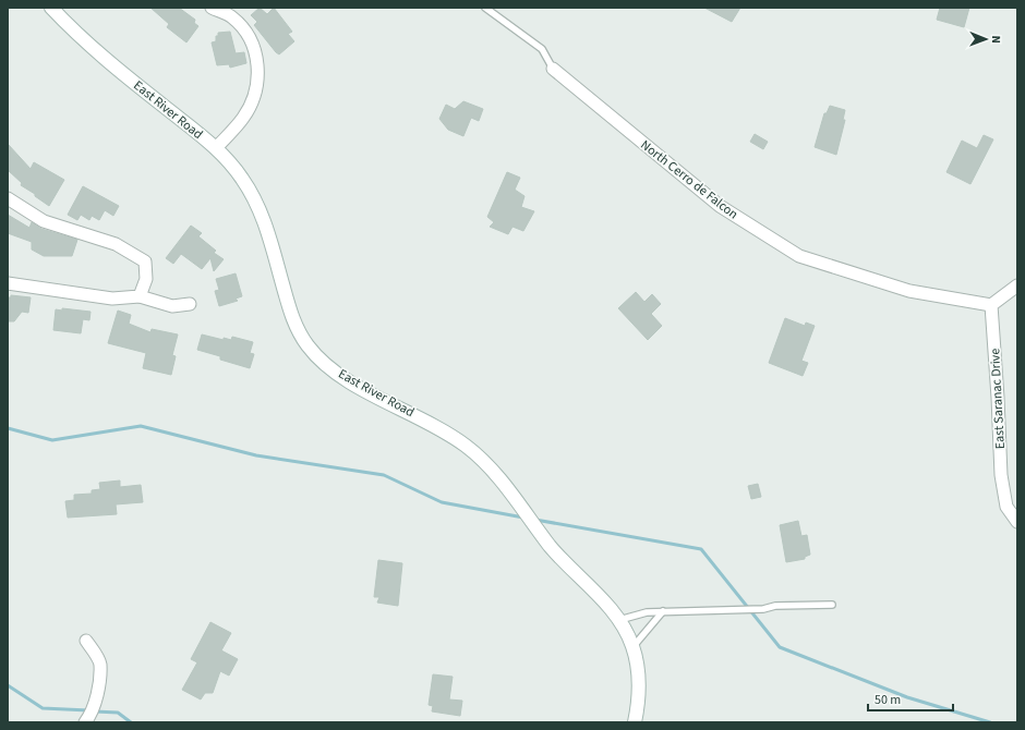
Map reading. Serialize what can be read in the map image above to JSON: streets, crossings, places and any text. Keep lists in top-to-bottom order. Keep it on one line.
{"streets":{"street":["East River Road","North Cerro de Falcon","East Saranac Drive"]},"crossings":[["North Cerro de Falcon","East Saranac Drive"]],"scale_bar":"50 m","north":"right"}
